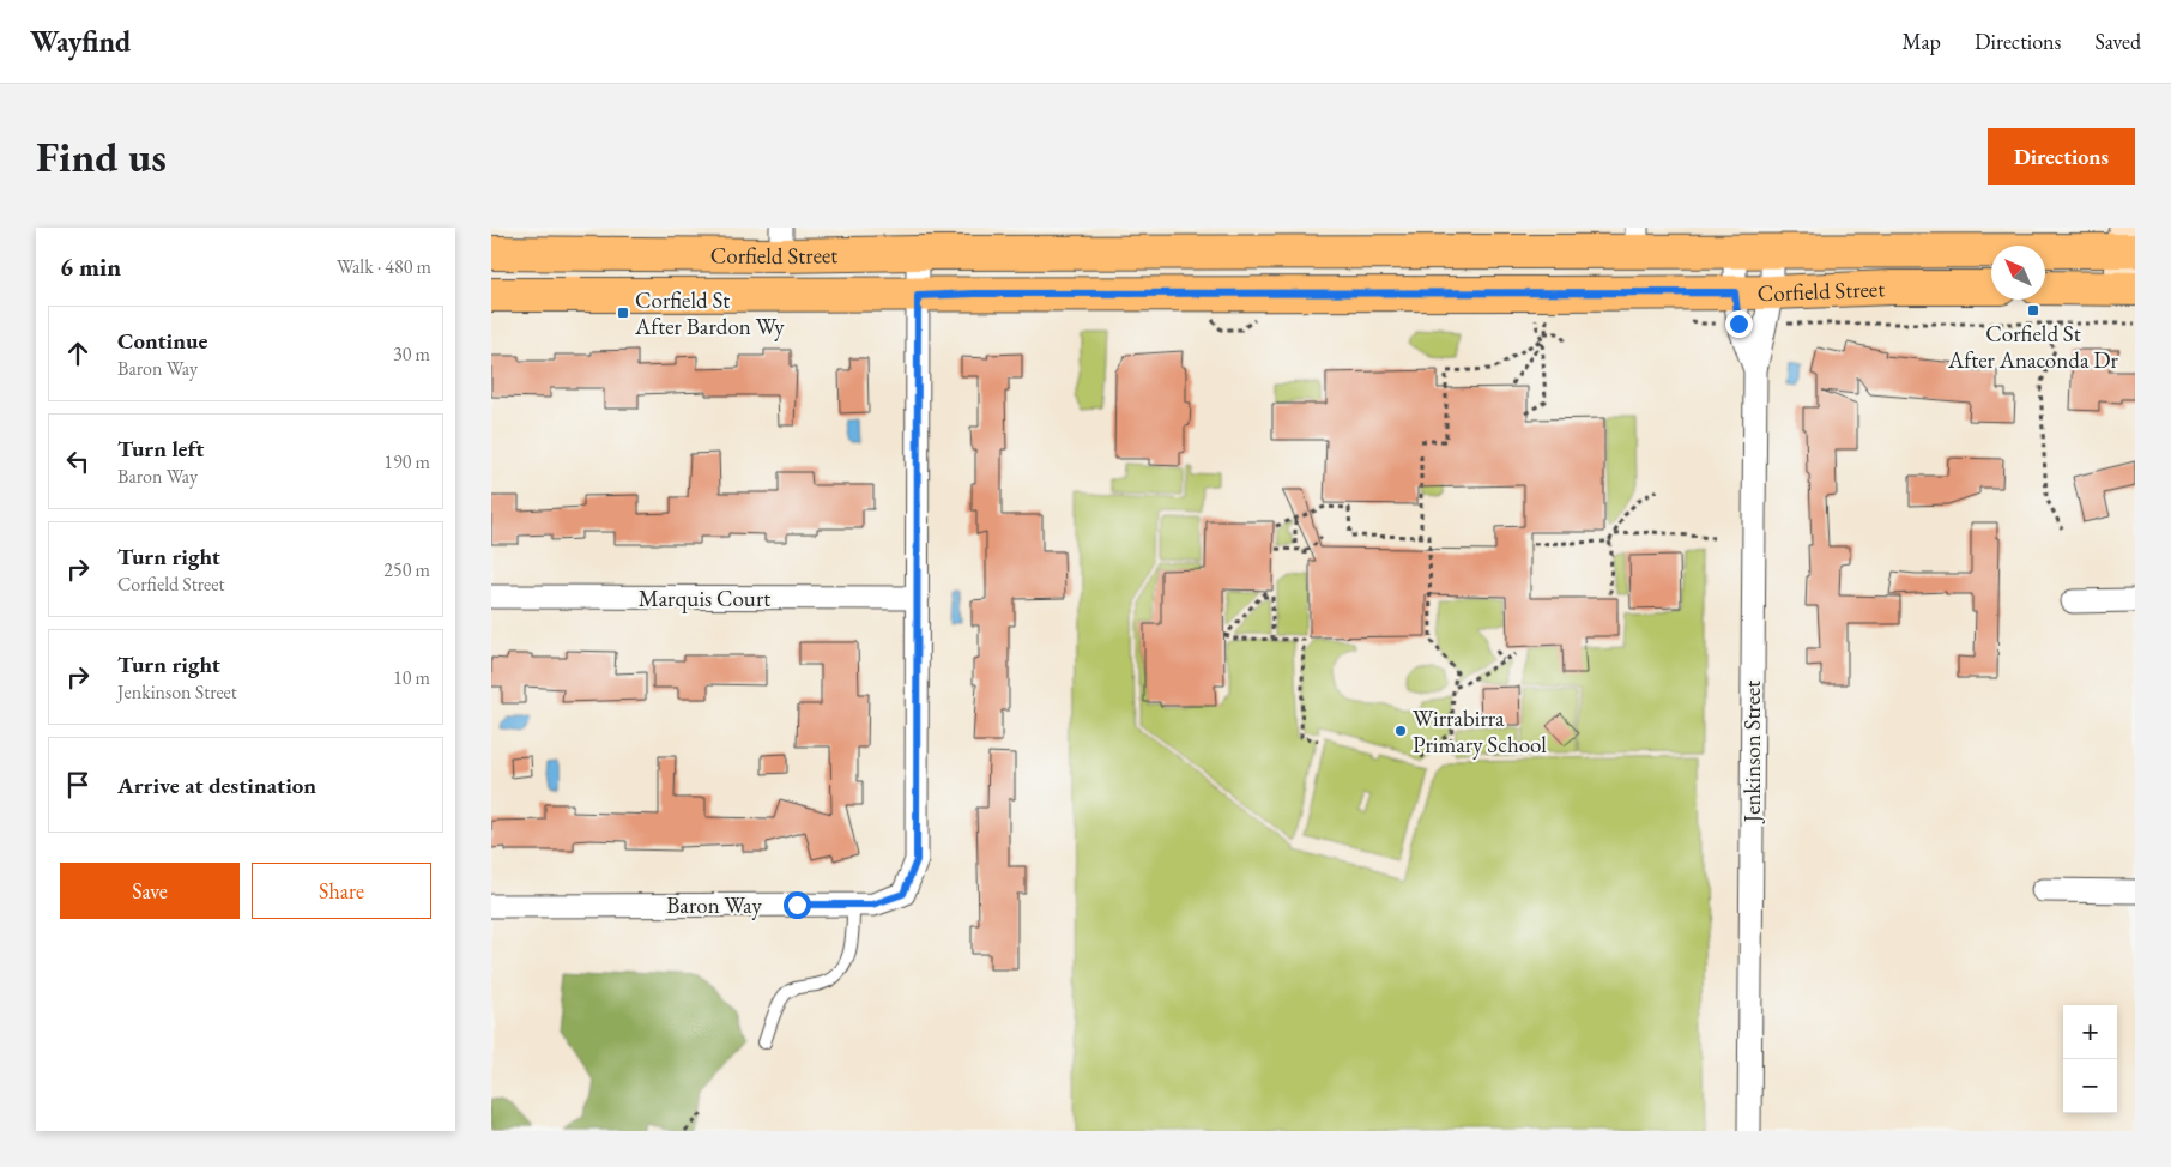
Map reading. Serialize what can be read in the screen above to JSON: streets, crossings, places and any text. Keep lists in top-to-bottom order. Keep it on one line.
{"streets":{"main road":["Corfield Street"],"street":["Marquis Court","Jenkinson Street","Baron Way"]},"crossings":[["Corfield Street","Jenkinson Street"],["Corfield Street","Baron Way"],["Marquis Court","Baron Way"]],"places":{"transit":["Corfield St After Anaconda Dr","Corfield St After Bardon Wy"],"other":["Wirrabirra Primary School"]},"north":"top left","page":{"header":"Wayfind","nav":["Map","Directions","Saved"],"buttons":["Directions",["Save","Share"]],"title":"Find us","heading":["6 min","Walk · 480 m"],"list":[["Continue","Baron Way","30 m"],["Turn left","Baron Way","190 m"],["Turn right","Corfield Street","250 m"],["Turn right","Jenkinson Street","10 m"],"Arrive at destination"],"map_buttons":["+","−"]}}
